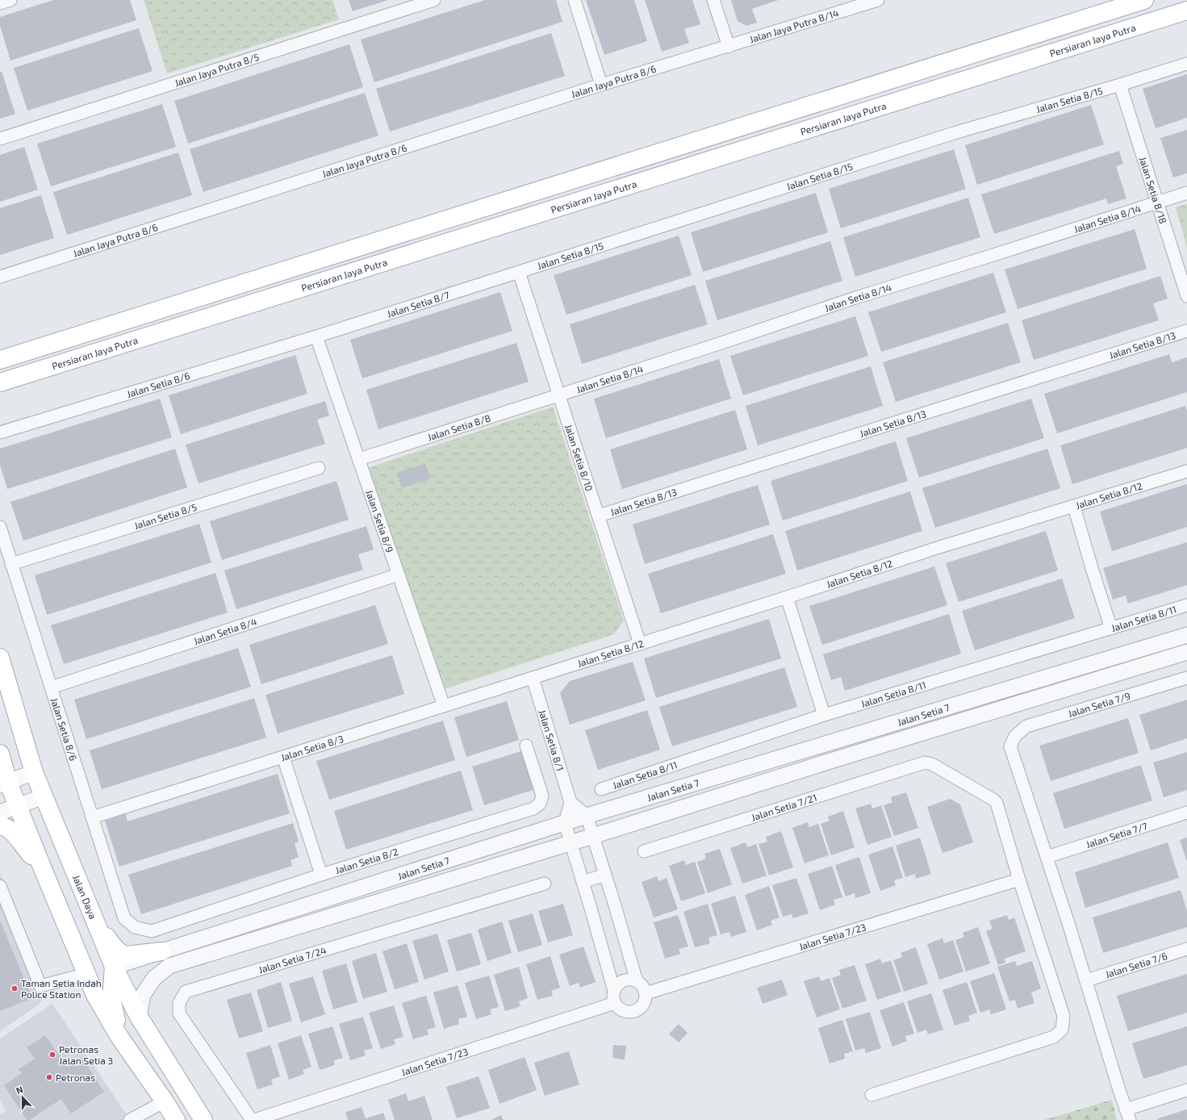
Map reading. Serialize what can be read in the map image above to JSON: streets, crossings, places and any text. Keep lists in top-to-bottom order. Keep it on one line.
{"streets":{"main road":["Persiaran Jaya Putra","Jalan Daya"],"street":["Jalan Jaya Putra 8/14","Jalan Jaya Putra 8/5","Jalan Jaya Putra 8/6","Jalan Setia 8/15","Jalan Setia 8/18","Jalan Setia 8/14","Jalan Setia 8/7","Jalan Setia 8/13","Jalan Setia 8/6","Jalan Setia 8/8","Jalan Setia 8/10","Jalan Setia 8/12","Jalan Setia 8/5","Jalan Setia 8/9","Jalan Setia 8/11","Jalan Setia 8/4","Jalan Setia 7/9","Jalan Setia 7","Jalan Setia 8/1","Jalan Setia 8/3","Jalan Setia 7/21","Jalan Setia 7/7","Jalan Setia 8/2","Jalan Setia 7/23","Jalan Setia 7/24","Jalan Setia 7/6"]},"crossings":[["Jalan Jaya Putra 8/14","Jalan Jaya Putra 8/6"],["Jalan Setia 8/15","Jalan Setia 8/18"],["Jalan Setia 8/15","Jalan Setia 8/7"],["Jalan Setia 8/15","Jalan Setia 8/10"],["Jalan Setia 8/18","Jalan Setia 8/14"],["Jalan Setia 8/14","Jalan Setia 8/8"],["Jalan Setia 8/14","Jalan Setia 8/10"],["Jalan Setia 8/7","Jalan Setia 8/6"],["Jalan Setia 8/7","Jalan Setia 8/10"],["Jalan Setia 8/7","Jalan Setia 8/9"],["Jalan Setia 8/13","Jalan Setia 8/10"],["Jalan Setia 8/6","Jalan Setia 8/5"],["Jalan Setia 8/6","Jalan Setia 8/9"],["Jalan Setia 8/6","Jalan Setia 8/4"],["Jalan Setia 8/6","Jalan Setia 8/3"],["Jalan Setia 8/6","Jalan Setia 8/2"],["Jalan Setia 8/8","Jalan Setia 8/10"],["Jalan Setia 8/8","Jalan Setia 8/9"],["Jalan Setia 8/10","Jalan Setia 8/12"],["Jalan Setia 8/12","Jalan Setia 8/1"],["Jalan Setia 8/12","Jalan Setia 8/3"],["Jalan Setia 8/9","Jalan Setia 8/4"],["Jalan Setia 8/9","Jalan Setia 8/3"],["Jalan Setia 7/9","Jalan Setia 7/7"],["Jalan Setia 8/1","Jalan Setia 8/3"],["Jalan Setia 7/21","Jalan Setia 7/23"]],"places":["Taman Setia Indah Police Station","Petronas Jalan Setia 3","Petronas"],"north":"top"}
